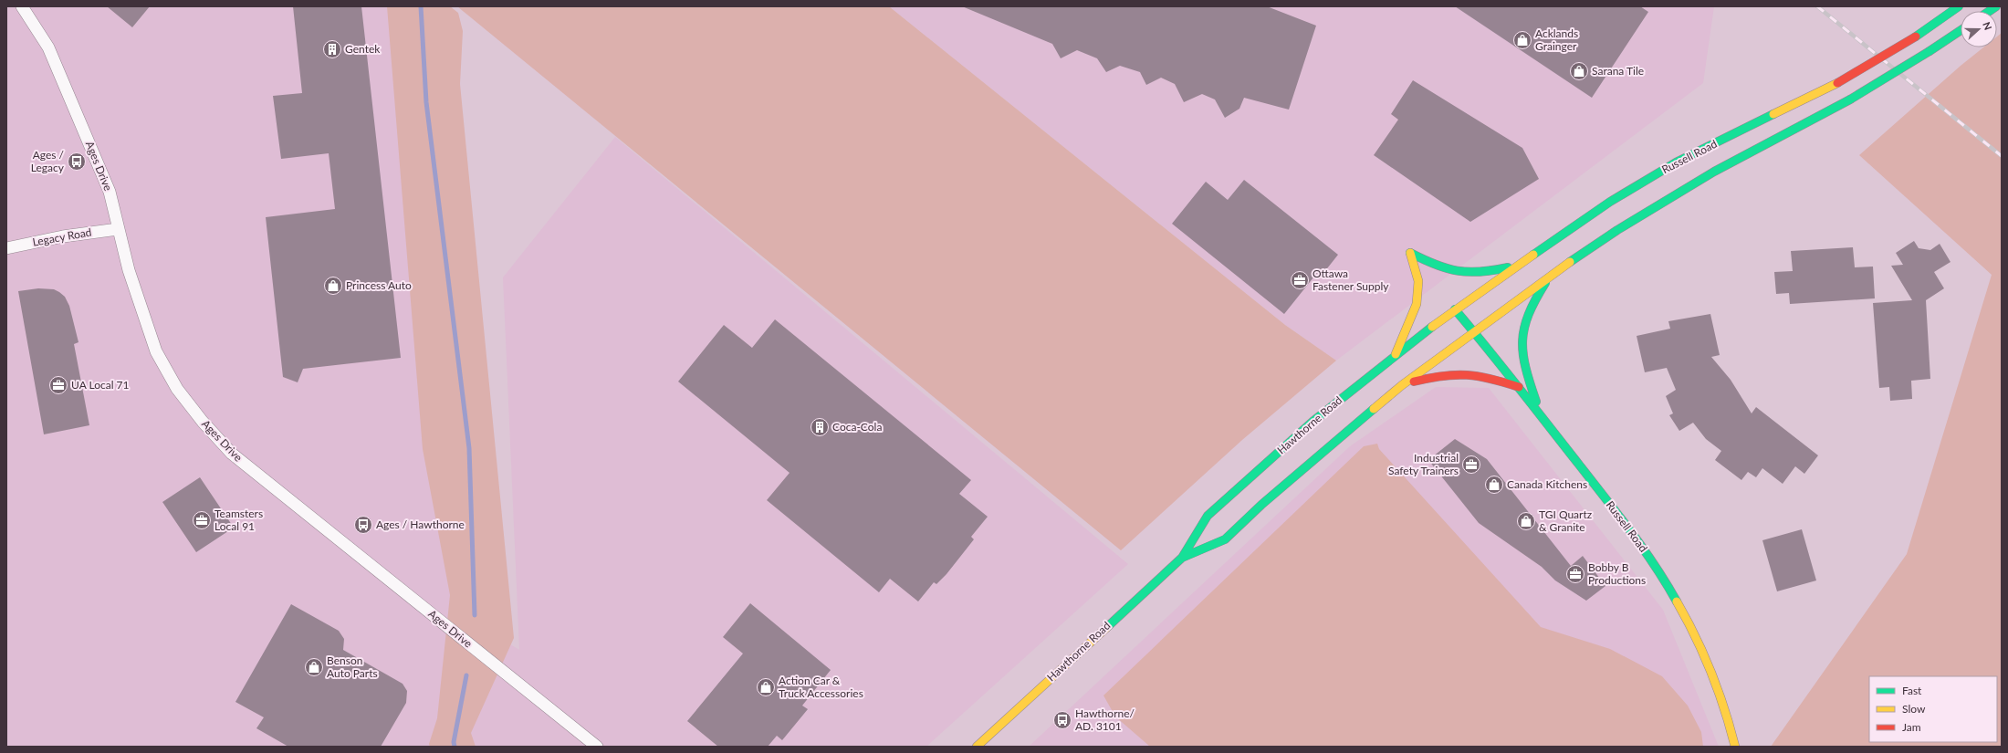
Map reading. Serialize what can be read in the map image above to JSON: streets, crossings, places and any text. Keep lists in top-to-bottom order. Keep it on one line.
{"streets":{"main road":["Russell Road","Hawthorne Road"],"street":["Ages Drive","Legacy Road"]},"crossings":[["Russell Road","Hawthorne Road"],["Ages Drive","Legacy Road"]],"places":{"shop":["Acklands Grainger","Sarana Tile","Princess Auto","Canada Kitchens","TGI Quartz & Granite","Benson Auto Parts","Action Car & Truck Accessories"],"building":["Gentek","Coca-Cola"],"bus stop":["Ages / Legacy","Ages / Hawthorne","Hawthorne/ AD. 3101"],"office":["Ottawa Fastener Supply","UA Local 71","Industrial Safety Trainers","Teamsters Local 91","Bobby B Productions"]},"legend":["Fast","Slow","Jam"],"north":"right"}
